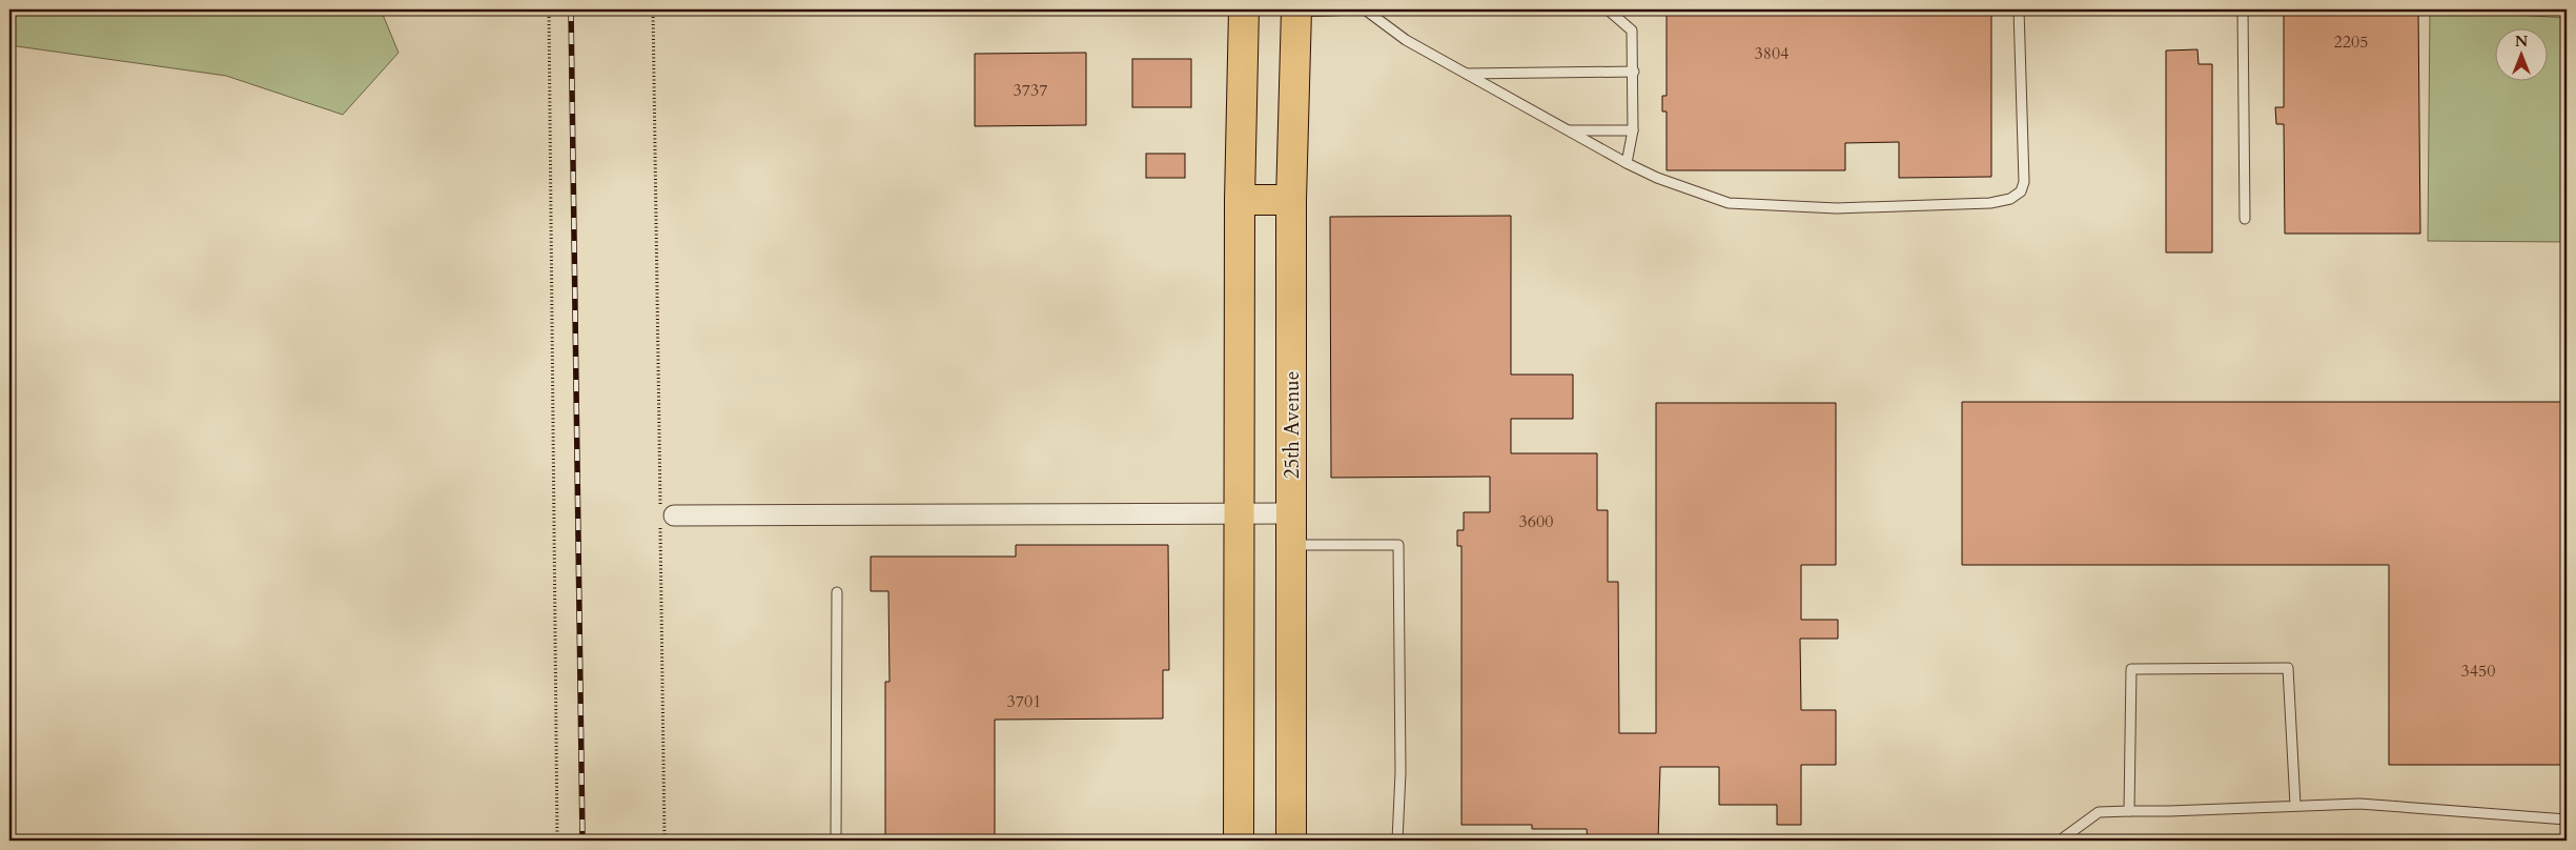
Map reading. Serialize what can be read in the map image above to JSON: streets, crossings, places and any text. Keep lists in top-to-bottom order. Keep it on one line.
{"streets":{"main road":["25th Avenue"]},"house_numbers":["2205","3804","3737","3600","3450","3701"],"north":"top"}
